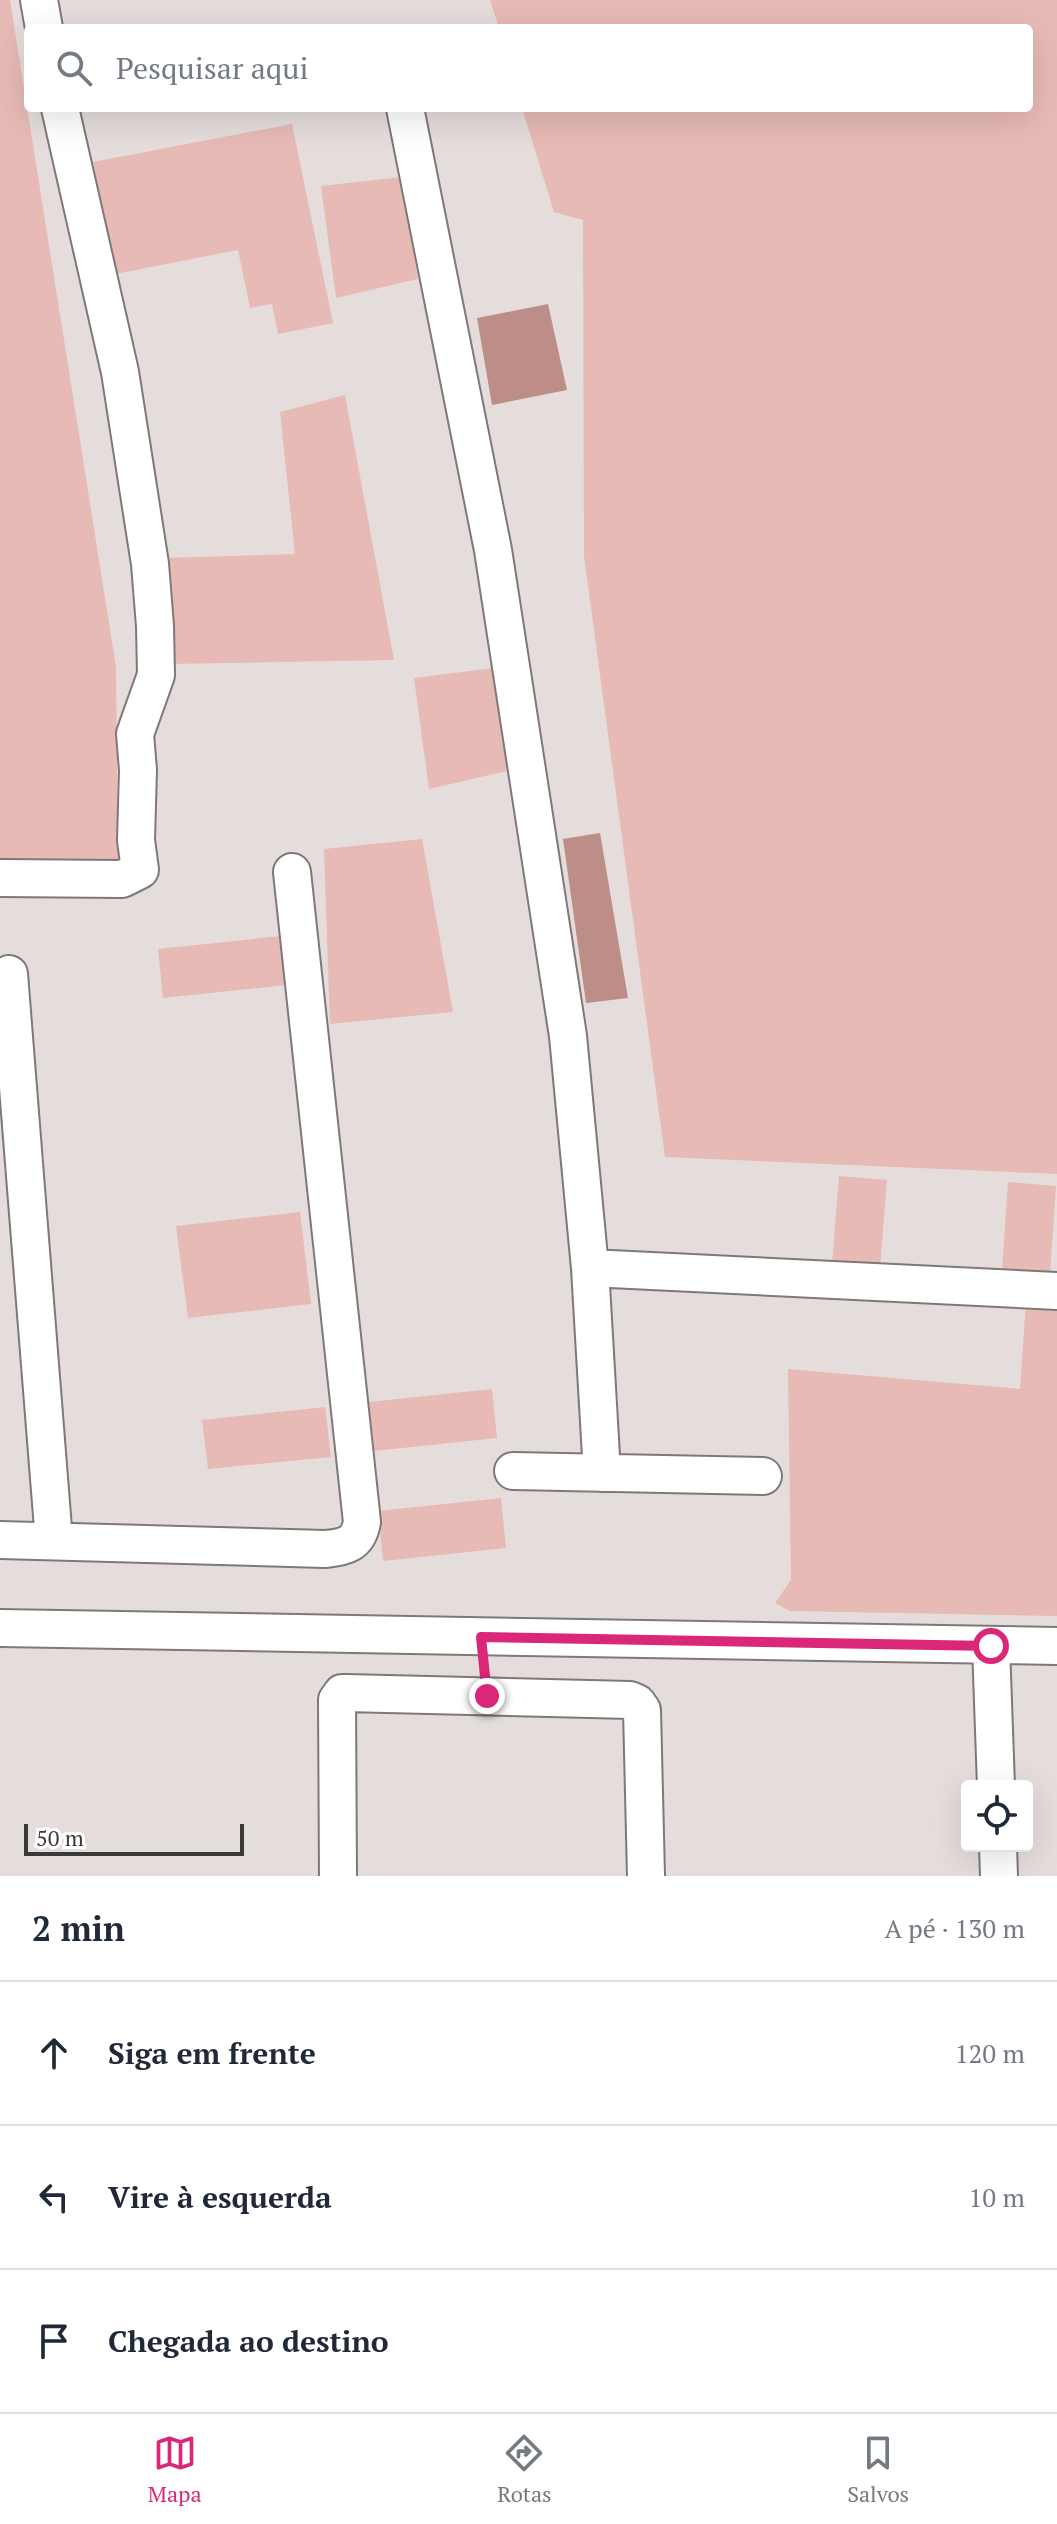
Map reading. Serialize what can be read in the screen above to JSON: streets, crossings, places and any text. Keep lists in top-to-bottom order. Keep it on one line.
{"scale_bar":"50 m","page":{"search":"Pesquisar aqui","scale":"50 m","heading":["2 min","A pé · 130 m"],"list":[["Siga em frente","120 m"],["Vire à esquerda","10 m"],"Chegada ao destino"],"nav":["Mapa","Rotas","Salvos"]}}
